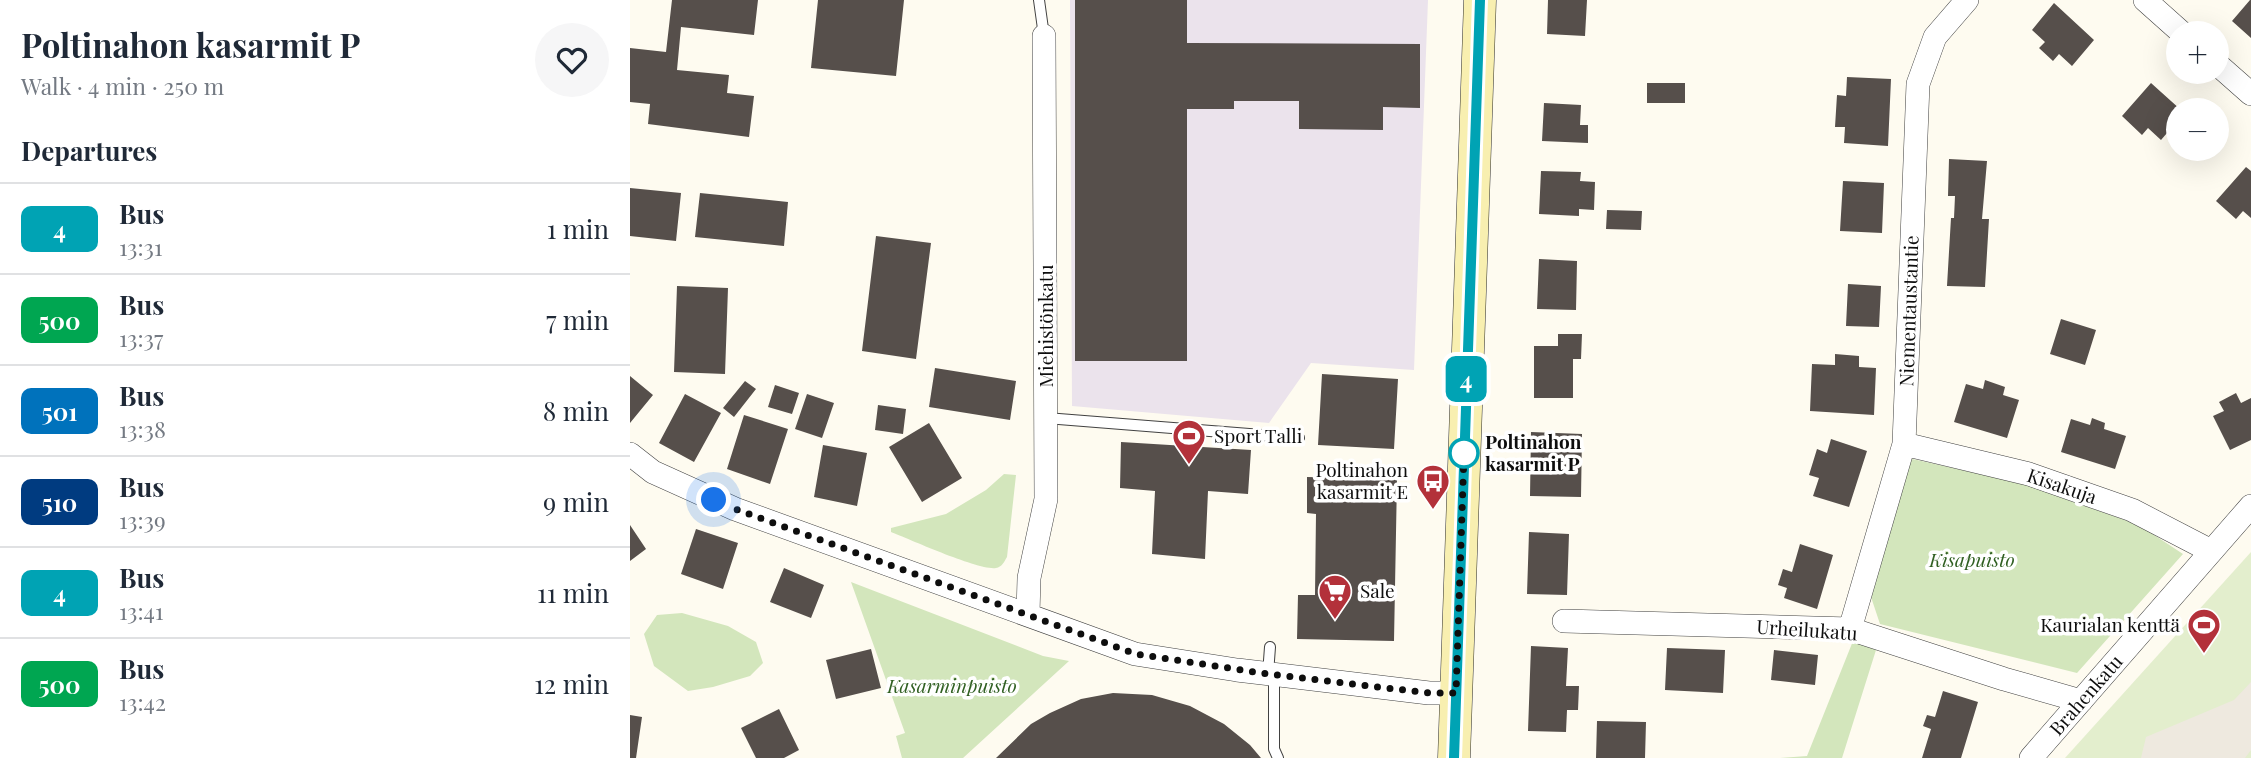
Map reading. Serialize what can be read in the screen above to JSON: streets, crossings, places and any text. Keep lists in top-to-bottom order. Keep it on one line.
{"streets":{"street":["Niementaustantie","Miehistönkatu","Kisakuja","Urheilukatu","Brahenkatu"]},"crossings":[["Niementaustantie","Kisakuja"],["Niementaustantie","Urheilukatu"],["Kisakuja","Brahenkatu"],["Urheilukatu","Brahenkatu"]],"parks":["Kisapuisto","Kasarminpuisto"],"places":{"other":["Poltinahon kasarmit P"],"sports":["Sport Talli","Kaurialan kenttä"],"bus stop":["Poltinahon kasarmit E"],"supermarket":["Sale"]},"lines":["bus line 4"],"page":{"heading":[["Poltinahon kasarmit P","Walk · 4 min · 250 m"],"Departures"],"on_map":"4","map_buttons":["+","−"],"list":[{"mark":"4","name":"Bus","note":"13:31","value":"1 min"},{"mark":"500","name":"Bus","note":"13:37","value":"7 min"},{"mark":"501","name":"Bus","note":"13:38","value":"8 min"},{"mark":"510","name":"Bus","note":"13:39","value":"9 min"},{"mark":"4","name":"Bus","note":"13:41","value":"11 min"},{"mark":"500","name":"Bus","note":"13:42","value":"12 min"}]}}
